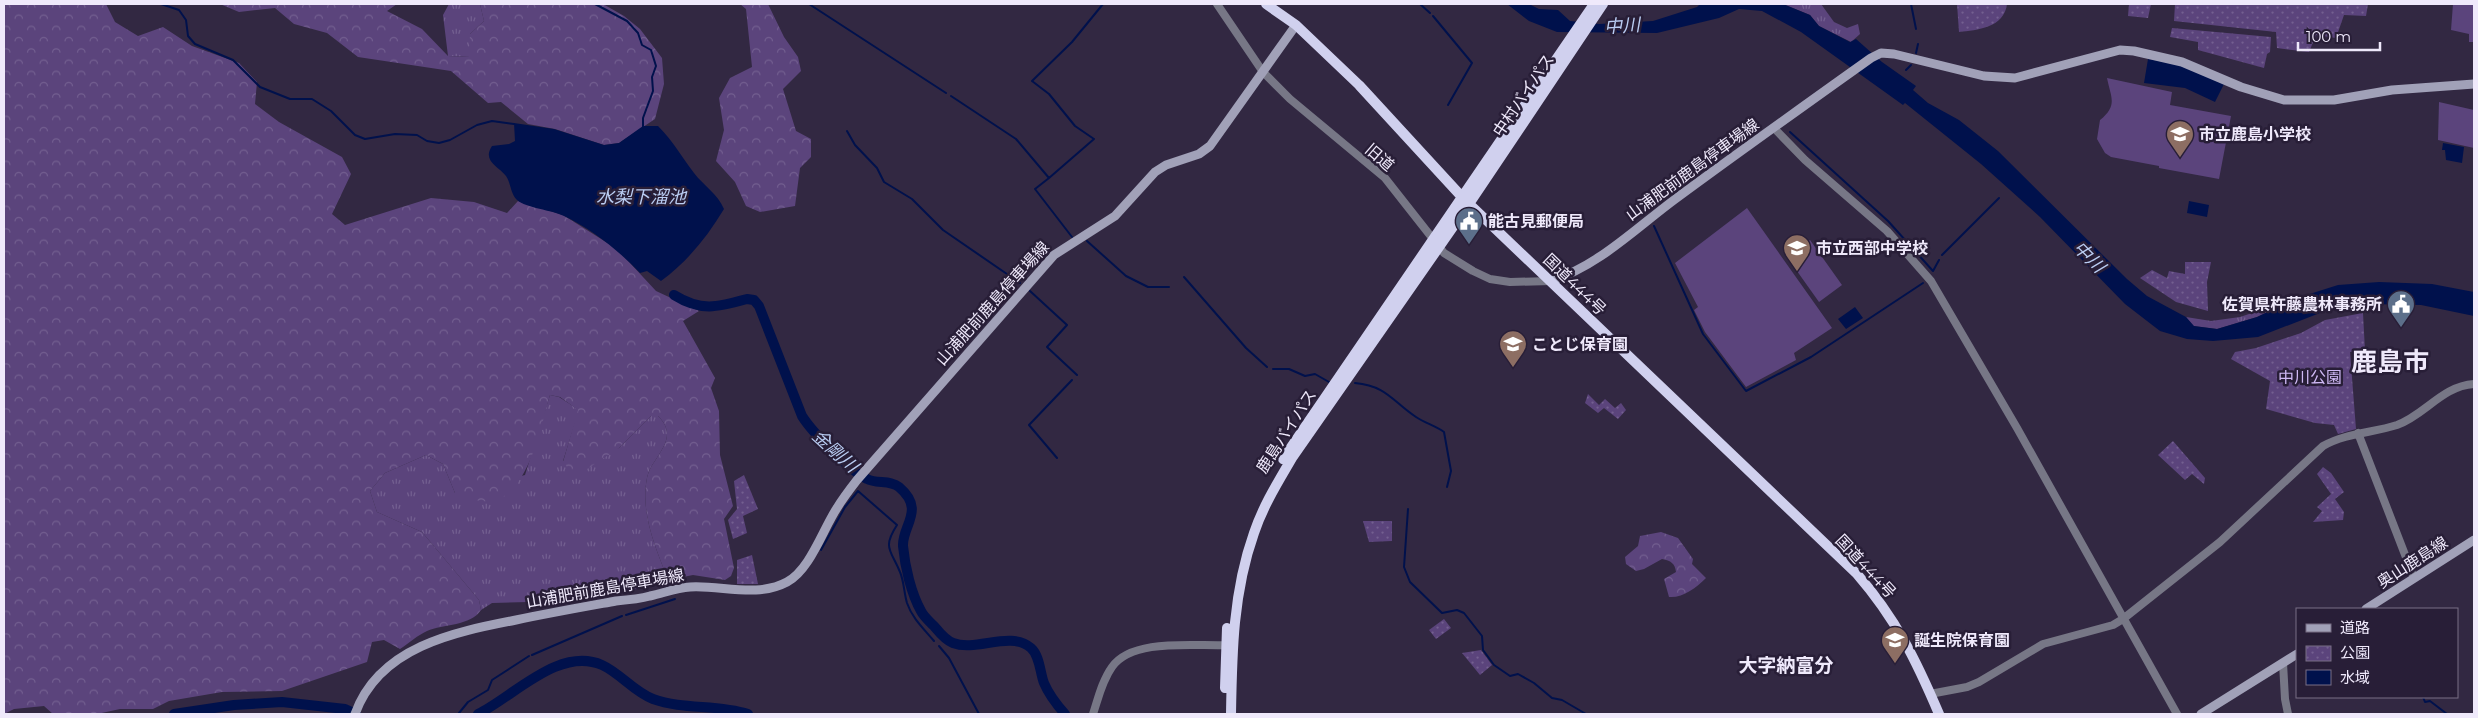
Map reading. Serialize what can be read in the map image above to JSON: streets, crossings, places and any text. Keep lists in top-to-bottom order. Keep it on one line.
{"streets":{"highway":["中村バイパス","国道444号","鹿島バイパス"],"main road":["山浦肥前鹿島停車場線","奥山鹿島線"],"street":["旧道"]},"crossings":[["中村バイパス","国道444号"],["中村バイパス","鹿島バイパス"],["旧道","山浦肥前鹿島停車場線"],["旧道","国道444号"],["旧道","鹿島バイパス"],["山浦肥前鹿島停車場線","国道444号"],["国道444号","鹿島バイパス"]],"districts":["鹿島市","大字納富分"],"water":["中川","水梨下溜池","金剛川"],"parks":["中川公園"],"places":{"school or university":["市立鹿島小学校","市立西部中学校","ことじ保育園","誕生院保育園"],"public building":["能古見郵便局","佐賀県杵藤農林事務所"]},"legend":["道路","公園","水域"],"scale_bar":"100 m"}
